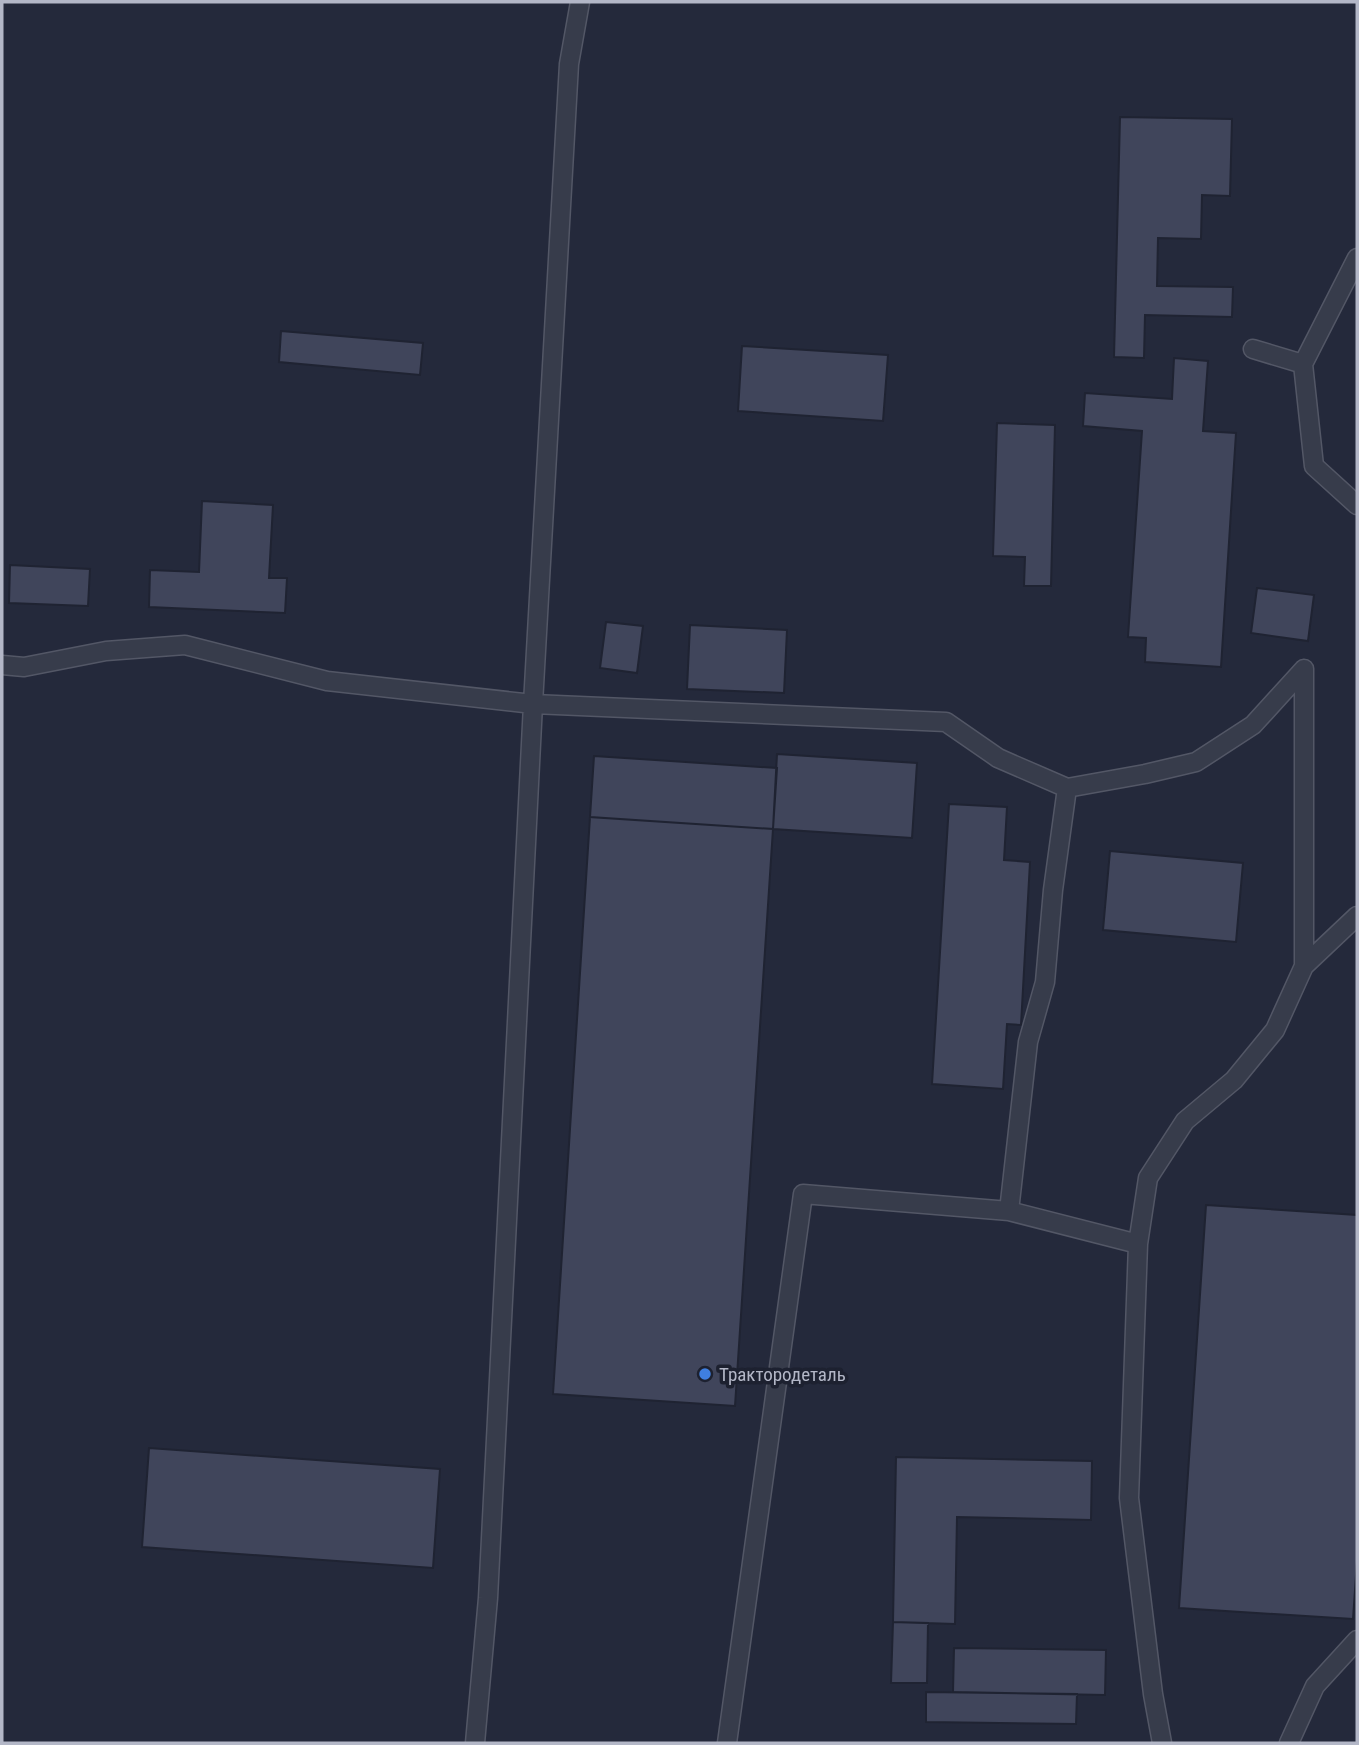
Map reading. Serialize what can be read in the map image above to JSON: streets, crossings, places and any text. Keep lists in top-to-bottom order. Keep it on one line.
{"places":["Трактородеталь"]}
